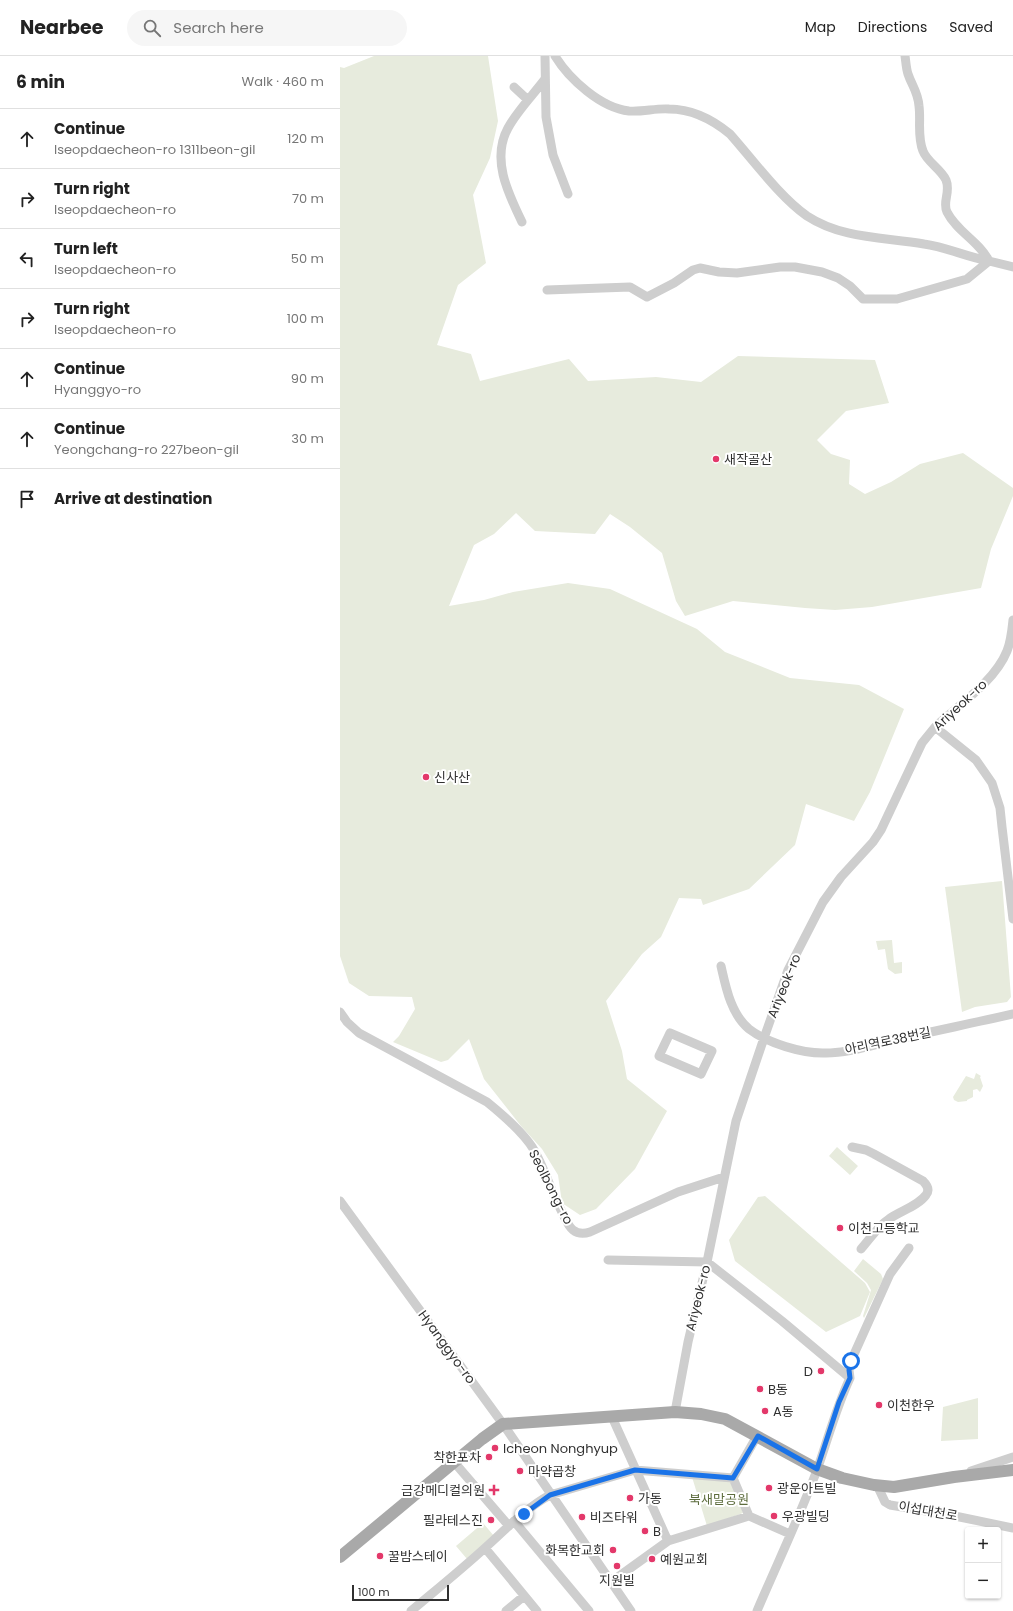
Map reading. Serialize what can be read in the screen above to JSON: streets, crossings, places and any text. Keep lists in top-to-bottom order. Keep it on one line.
{"streets":{"street":["Ariyeok-ro","아리역로38번길","Seolbong-ro","Hyanggyo-ro","이섭대천로"]},"crossings":[["Ariyeok-ro","아리역로38번길"],["Ariyeok-ro","Seolbong-ro"]],"parks":["북새말공원"],"places":{"other":["새작골산","신사산","이천고등학교","D","B동","이천한우","A동","Icheon Nonghyup","착한포차","마약곱창","광운아트빌","가동","우광빌딩","비즈타워","필라테스진","B","화목한교회","꿀밤스테이","예원교회","지원빌"],"health":["금강메디컬의원"]},"scale_bar":"100 m","page":{"header":"Nearbee","search":"Search here","nav":["Map","Directions","Saved"],"heading":["6 min","Walk · 460 m"],"list":[["Continue","Iseopdaecheon-ro 1311beon-gil","120 m"],["Turn right","Iseopdaecheon-ro","70 m"],["Turn left","Iseopdaecheon-ro","50 m"],["Turn right","Iseopdaecheon-ro","100 m"],["Continue","Hyanggyo-ro","90 m"],["Continue","Yeongchang-ro 227beon-gil","30 m"],"Arrive at destination"],"map_buttons":["+","−"],"scale":"100 m"}}
